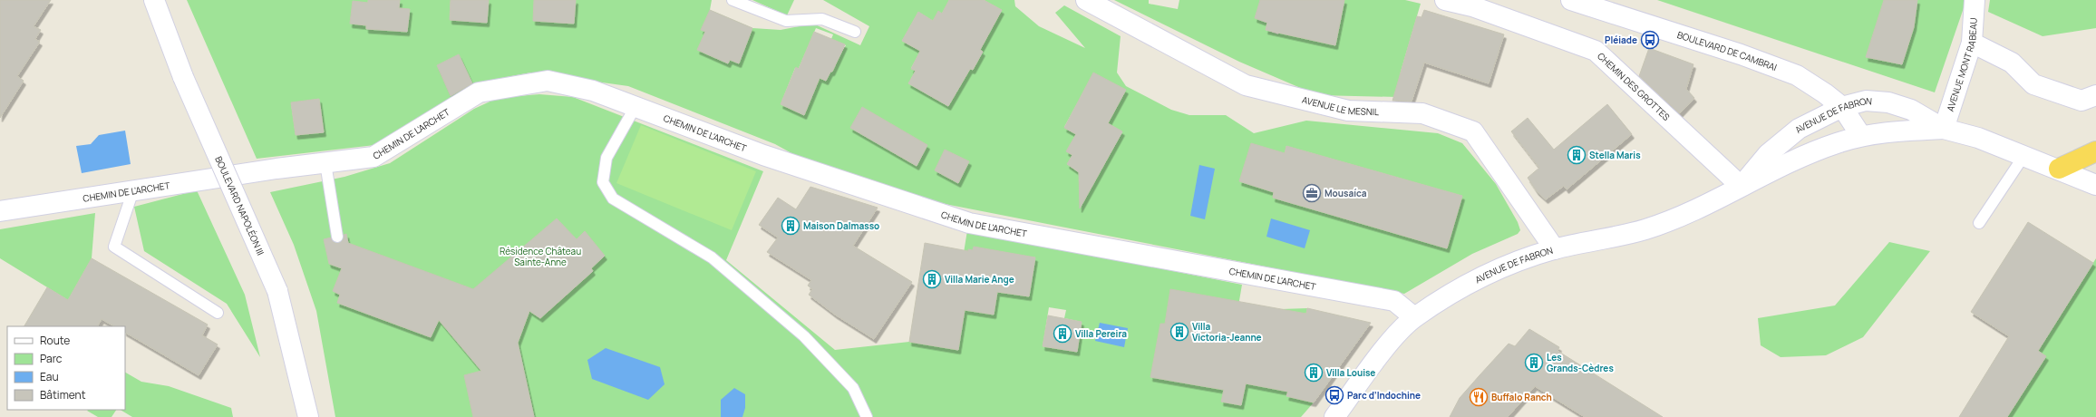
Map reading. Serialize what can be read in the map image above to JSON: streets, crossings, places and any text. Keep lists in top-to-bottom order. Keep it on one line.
{"streets":{"street":["BOULEVARD DE CAMBRAI","AVENUE MONT RABEAU","CHEMIN DES GROTTES","AVENUE LE MESNIL","AVENUE DE FABRON","CHEMIN DE L'ARCHET","BOULEVARD NAPOLÉON III"]},"crossings":[["BOULEVARD DE CAMBRAI","AVENUE DE FABRON"],["AVENUE MONT RABEAU","AVENUE DE FABRON"],["CHEMIN DES GROTTES","AVENUE DE FABRON"],["AVENUE LE MESNIL","AVENUE DE FABRON"],["AVENUE DE FABRON","CHEMIN DE L'ARCHET"]],"parks":["Résidence Château Sainte-Anne"],"places":{"bus stop":["Pléiade","Parc d’Indochine"],"building":["Stella Maris","Maison Dalmasso","Villa Marie Ange","Villa Victoria-Jeanne","Villa Pereira","Les Grands-Cèdres","Villa Louise"],"office":["Mousaíca"],"restaurant":["Buffalo Ranch"]},"legend":["Route","Parc","Eau","Bâtiment"]}
